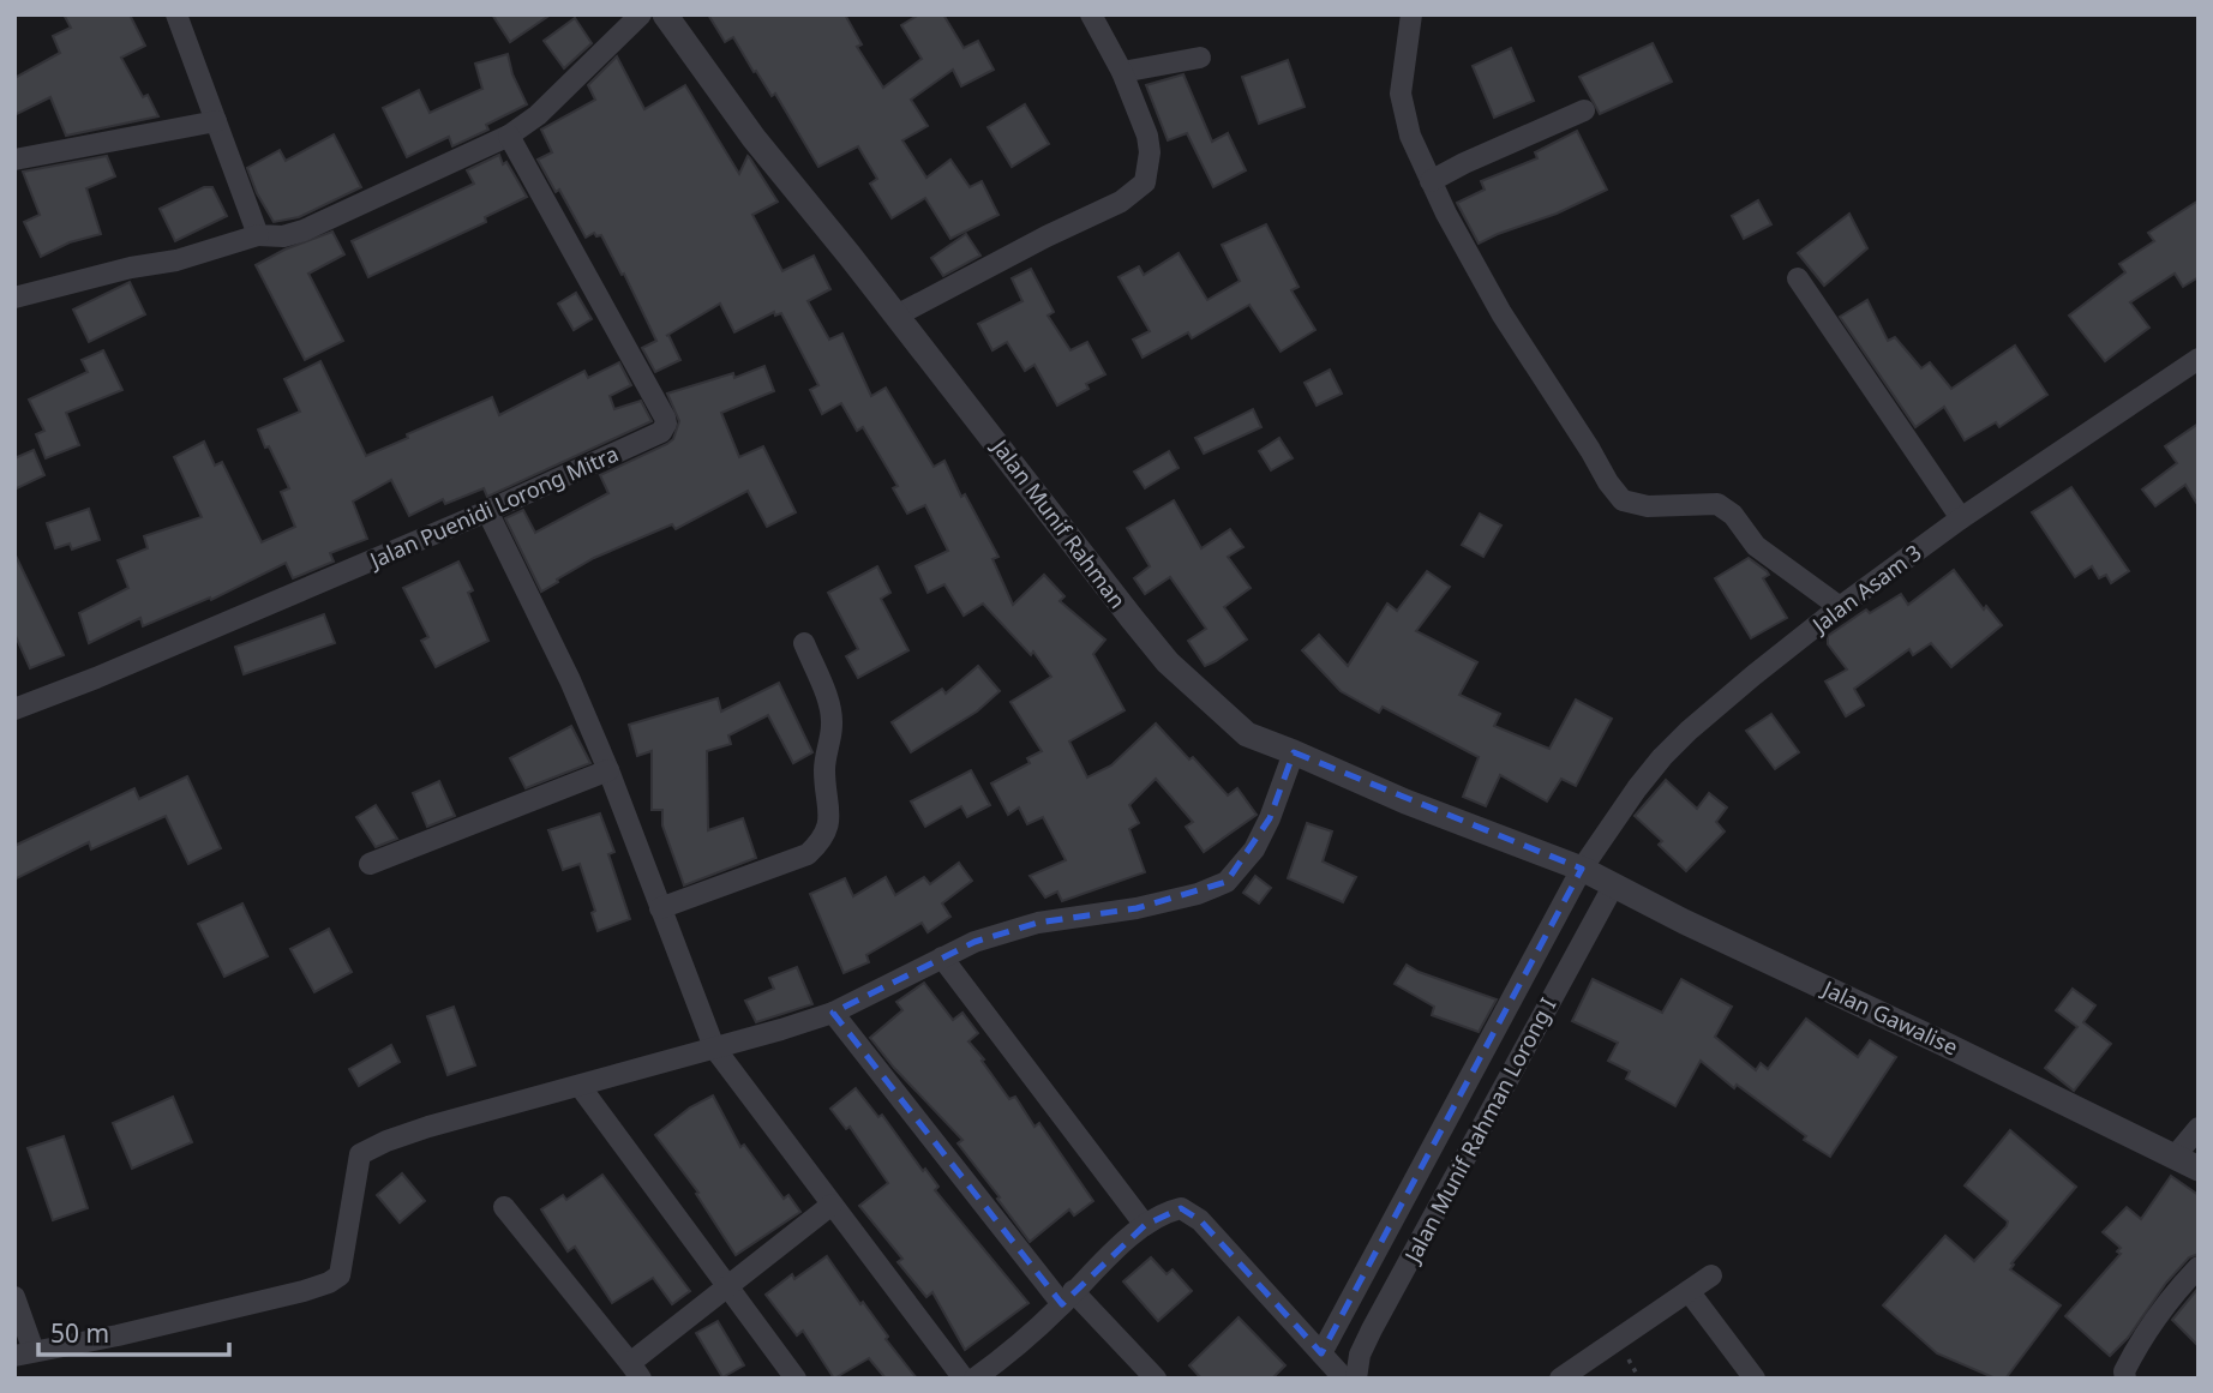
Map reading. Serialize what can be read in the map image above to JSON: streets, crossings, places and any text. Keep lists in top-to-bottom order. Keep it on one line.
{"streets":{"street":["Jalan Puenidi Lorong Mitra","Jalan Munif Rahman","Jalan Asam 3","Jalan Gawalise","Jalan Munif Rahman Lorong I"]},"crossings":[["Jalan Munif Rahman","Jalan Asam 3"],["Jalan Munif Rahman","Jalan Gawalise"],["Jalan Asam 3","Jalan Gawalise"],["Jalan Gawalise","Jalan Munif Rahman Lorong I"]],"scale_bar":"50 m"}
